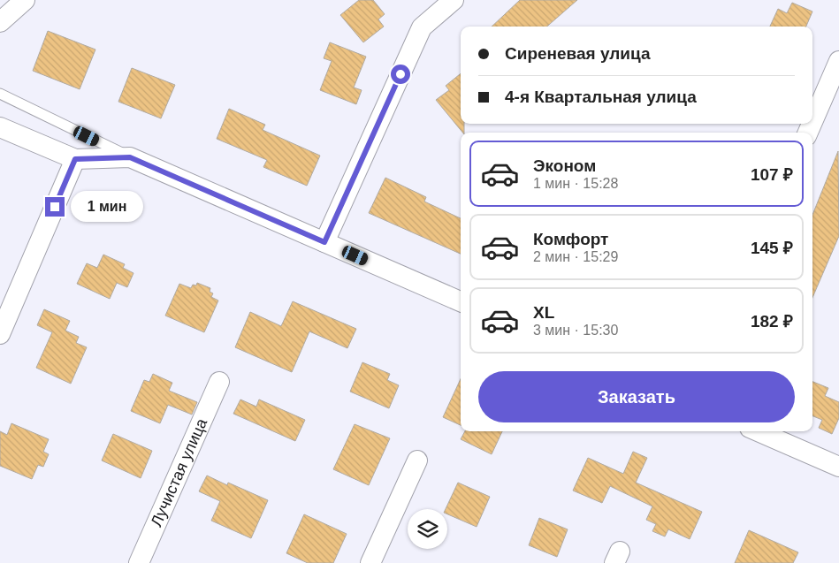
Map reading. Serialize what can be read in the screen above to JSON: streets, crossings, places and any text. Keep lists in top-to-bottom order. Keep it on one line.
{"streets":{"street":["Лучистая улица"]},"page":{"banner":["Сиреневая улица","4-я Квартальная улица"],"list":[{"name":"Эконом","note":"1 мин · 15:28","value":"107 ₽"},{"name":"Комфорт","note":"2 мин · 15:29","value":"145 ₽"},{"name":"XL","note":"3 мин · 15:30","value":"182 ₽"}],"bubble":"1 мин","buttons":"Заказать"}}
